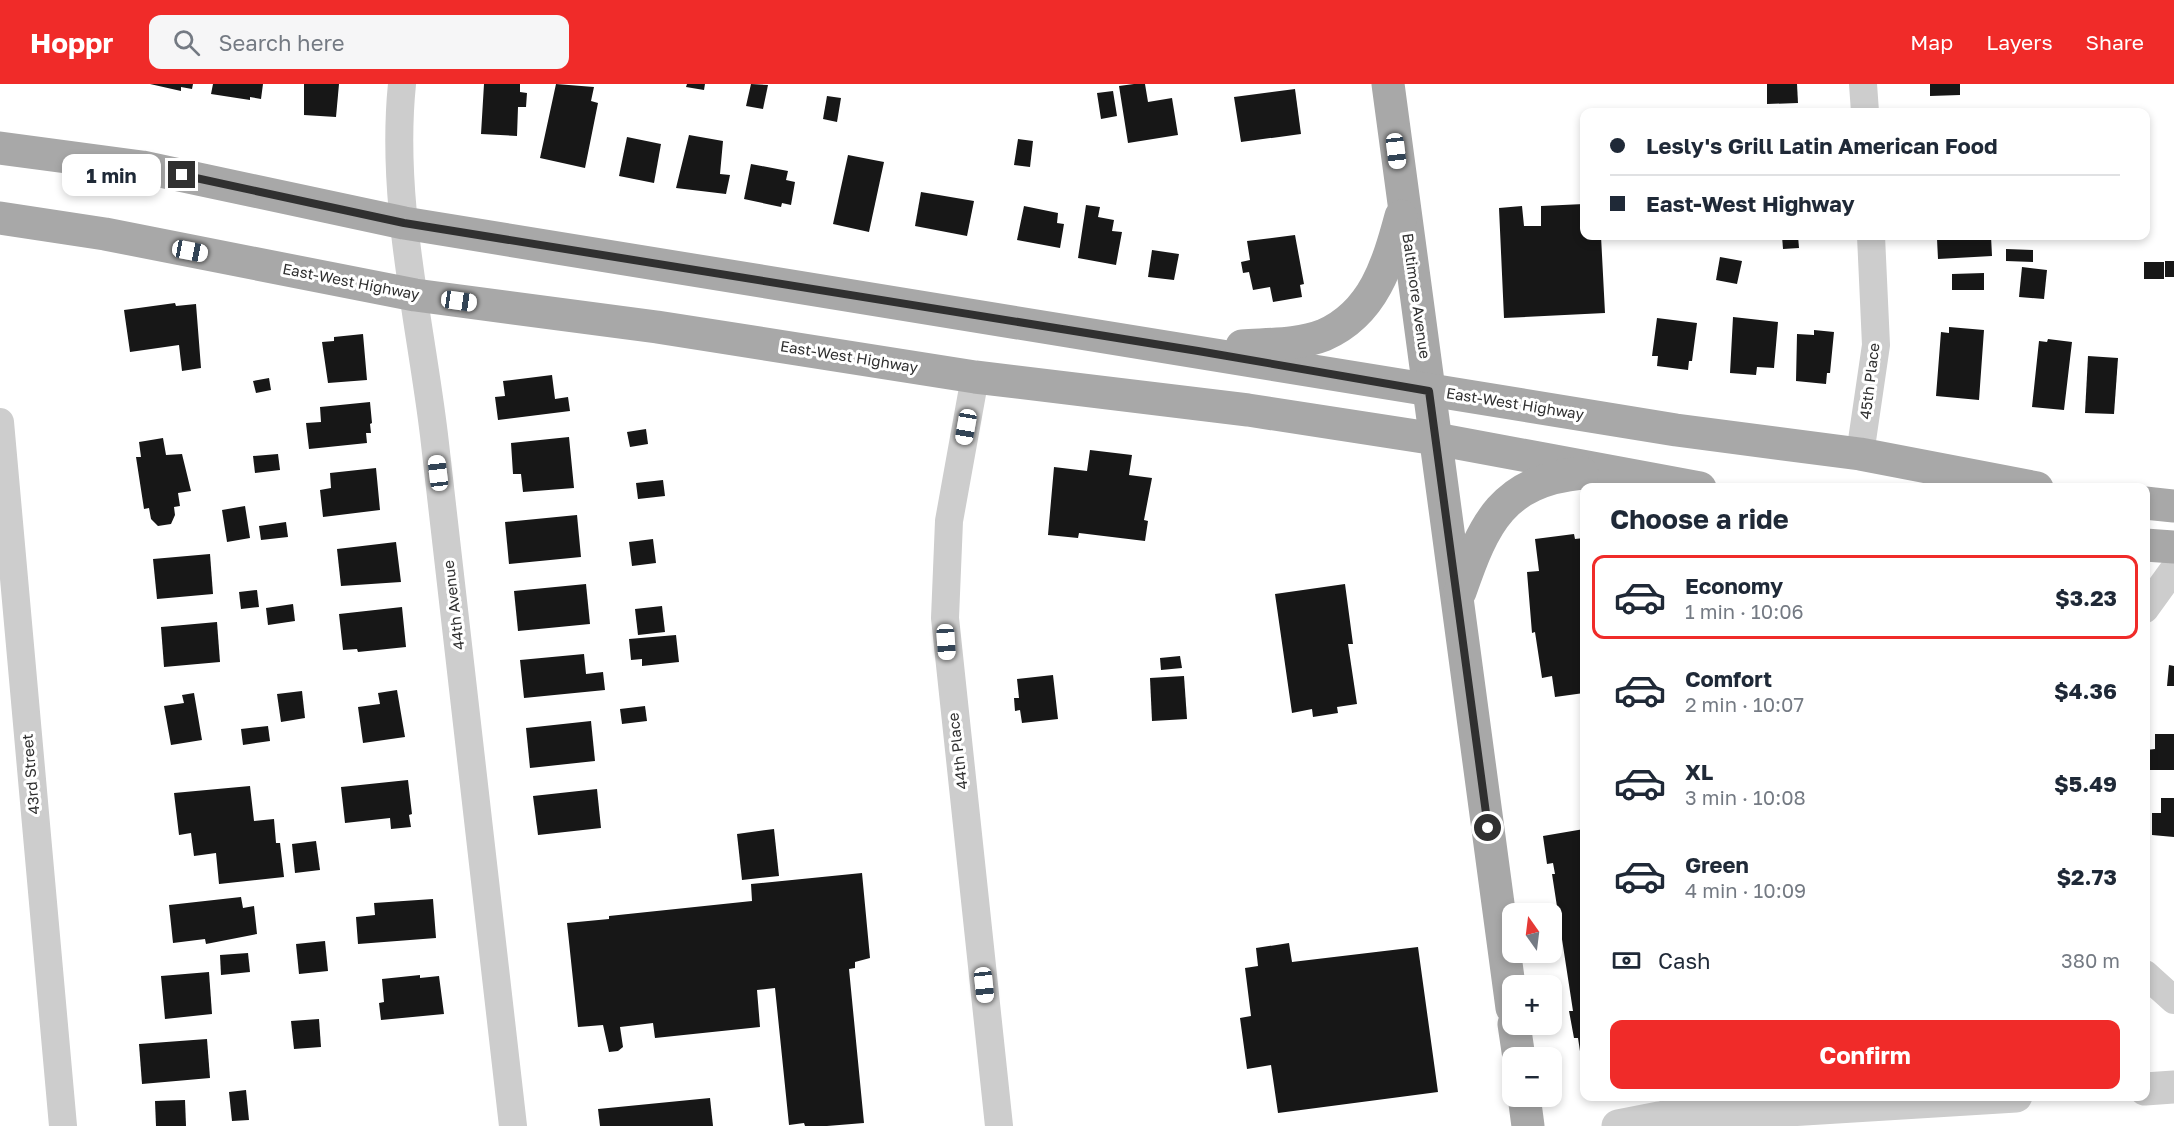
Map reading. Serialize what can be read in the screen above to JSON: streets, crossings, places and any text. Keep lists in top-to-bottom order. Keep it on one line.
{"streets":{"main road":["East-West Highway","Baltimore Avenue"],"street":["45th Place","44th Avenue","44th Place","43rd Street"]},"crossings":[["East-West Highway","Baltimore Avenue"],["East-West Highway","45th Place"],["East-West Highway","44th Avenue"],["East-West Highway","44th Place"]],"north":"top","page":{"header":"Hoppr","search":"Search here","nav":["Map","Layers","Share"],"banner":["Lesly's Grill Latin American Food","East-West Highway"],"bubble":"1 min","heading":"Choose a ride","list":[{"name":"Economy","note":"1 min · 10:06","value":"$3.23"},{"name":"Comfort","note":"2 min · 10:07","value":"$4.36"},{"name":"XL","note":"3 min · 10:08","value":"$5.49"},{"name":"Green","note":"4 min · 10:09","value":"$2.73"}],"map_buttons":["+","−"],"pay":["Cash","380 m"],"buttons":"Confirm"}}
